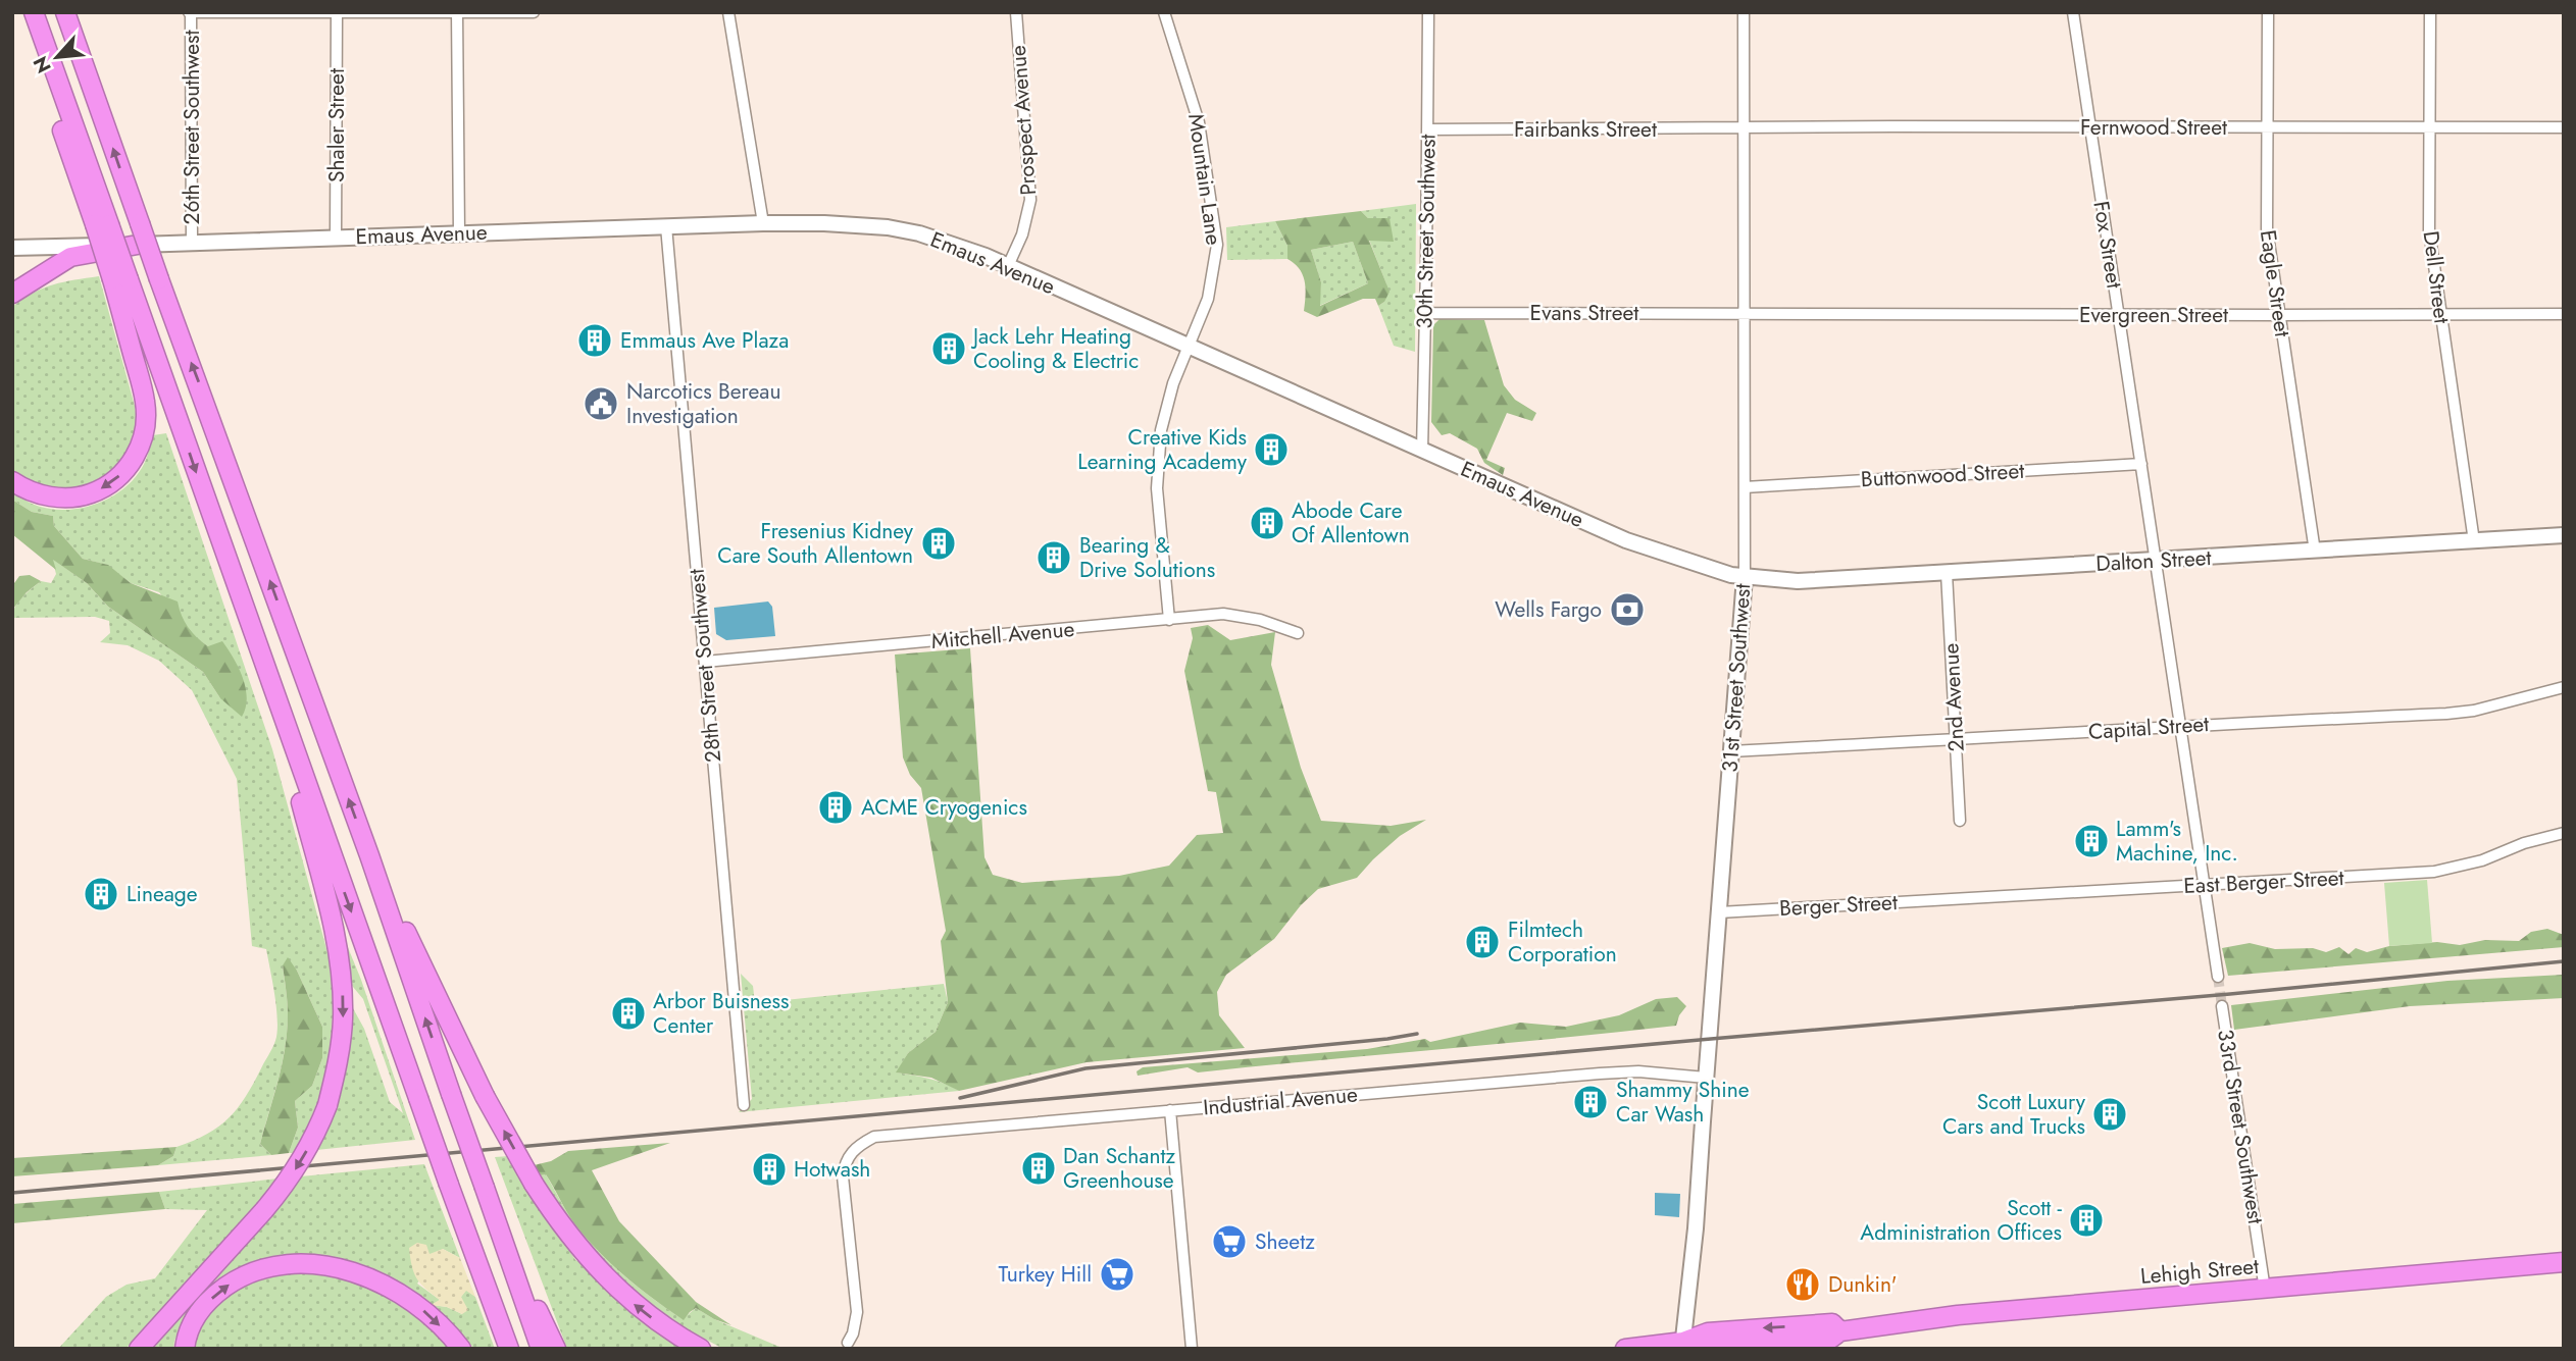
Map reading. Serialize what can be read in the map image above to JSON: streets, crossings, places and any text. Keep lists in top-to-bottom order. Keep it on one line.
{"streets":{"highway":["Lehigh Street"],"main road":["Emaus Avenue","Dalton Street","31st Street Southwest"],"street":["Prospect Avenue","Shaler Street","26th Street Southwest","Fernwood Street","Fairbanks Street","Mountain Lane","30th Street Southwest","Fox Street","Dell Street","Eagle Street","Evans Street","Evergreen Street","Buttonwood Street","Mitchell Avenue","28th Street Southwest","2nd Avenue","Capital Street","East Berger Street","Berger Street","Industrial Avenue","33rd Street Southwest"]},"crossings":[["Prospect Avenue","Emaus Avenue"],["Shaler Street","Emaus Avenue"],["26th Street Southwest","Emaus Avenue"],["Fernwood Street","Fairbanks Street"],["Fernwood Street","Fox Street"],["Fernwood Street","Dell Street"],["Fernwood Street","Eagle Street"],["Fernwood Street","31st Street Southwest"],["Fairbanks Street","30th Street Southwest"],["Fairbanks Street","31st Street Southwest"],["Mountain Lane","Emaus Avenue"],["Mountain Lane","Mitchell Avenue"],["30th Street Southwest","Emaus Avenue"],["30th Street Southwest","Evans Street"],["Emaus Avenue","Dalton Street"],["Emaus Avenue","28th Street Southwest"],["Emaus Avenue","31st Street Southwest"],["Fox Street","Evergreen Street"],["Fox Street","Buttonwood Street"],["Fox Street","Dalton Street"],["Dell Street","Evergreen Street"],["Dell Street","Dalton Street"],["Eagle Street","Evergreen Street"],["Eagle Street","Dalton Street"],["Evans Street","Evergreen Street"],["Evans Street","31st Street Southwest"],["Evergreen Street","31st Street Southwest"],["Buttonwood Street","31st Street Southwest"],["Dalton Street","31st Street Southwest"],["Dalton Street","2nd Avenue"],["Mitchell Avenue","28th Street Southwest"],["31st Street Southwest","Capital Street"],["31st Street Southwest","Berger Street"],["31st Street Southwest","Industrial Avenue"],["31st Street Southwest","Lehigh Street"],["2nd Avenue","Capital Street"],["East Berger Street","Berger Street"],["33rd Street Southwest","Lehigh Street"]],"places":{"building":["Emmaus Ave Plaza","Jack Lehr Heating Cooling & Electric","Creative Kids Learning Academy","Abode Care Of Allentown","Fresenius Kidney Care South Allentown","Bearing & Drive Solutions","ACME Cryogenics","Lamm's Machine, Inc.","Lineage","Filmtech Corporation","Arbor Buisness Center","Shammy Shine Car Wash","Scott Luxury Cars and Trucks","Dan Schantz Greenhouse","Hotwash","Scott - Administration Offices"],"public building":["Narcotics Bereau Investigation"],"bank":["Wells Fargo"],"supermarket":["Sheetz","Turkey Hill"],"restaurant":["Dunkin'"]},"north":"bottom left"}
